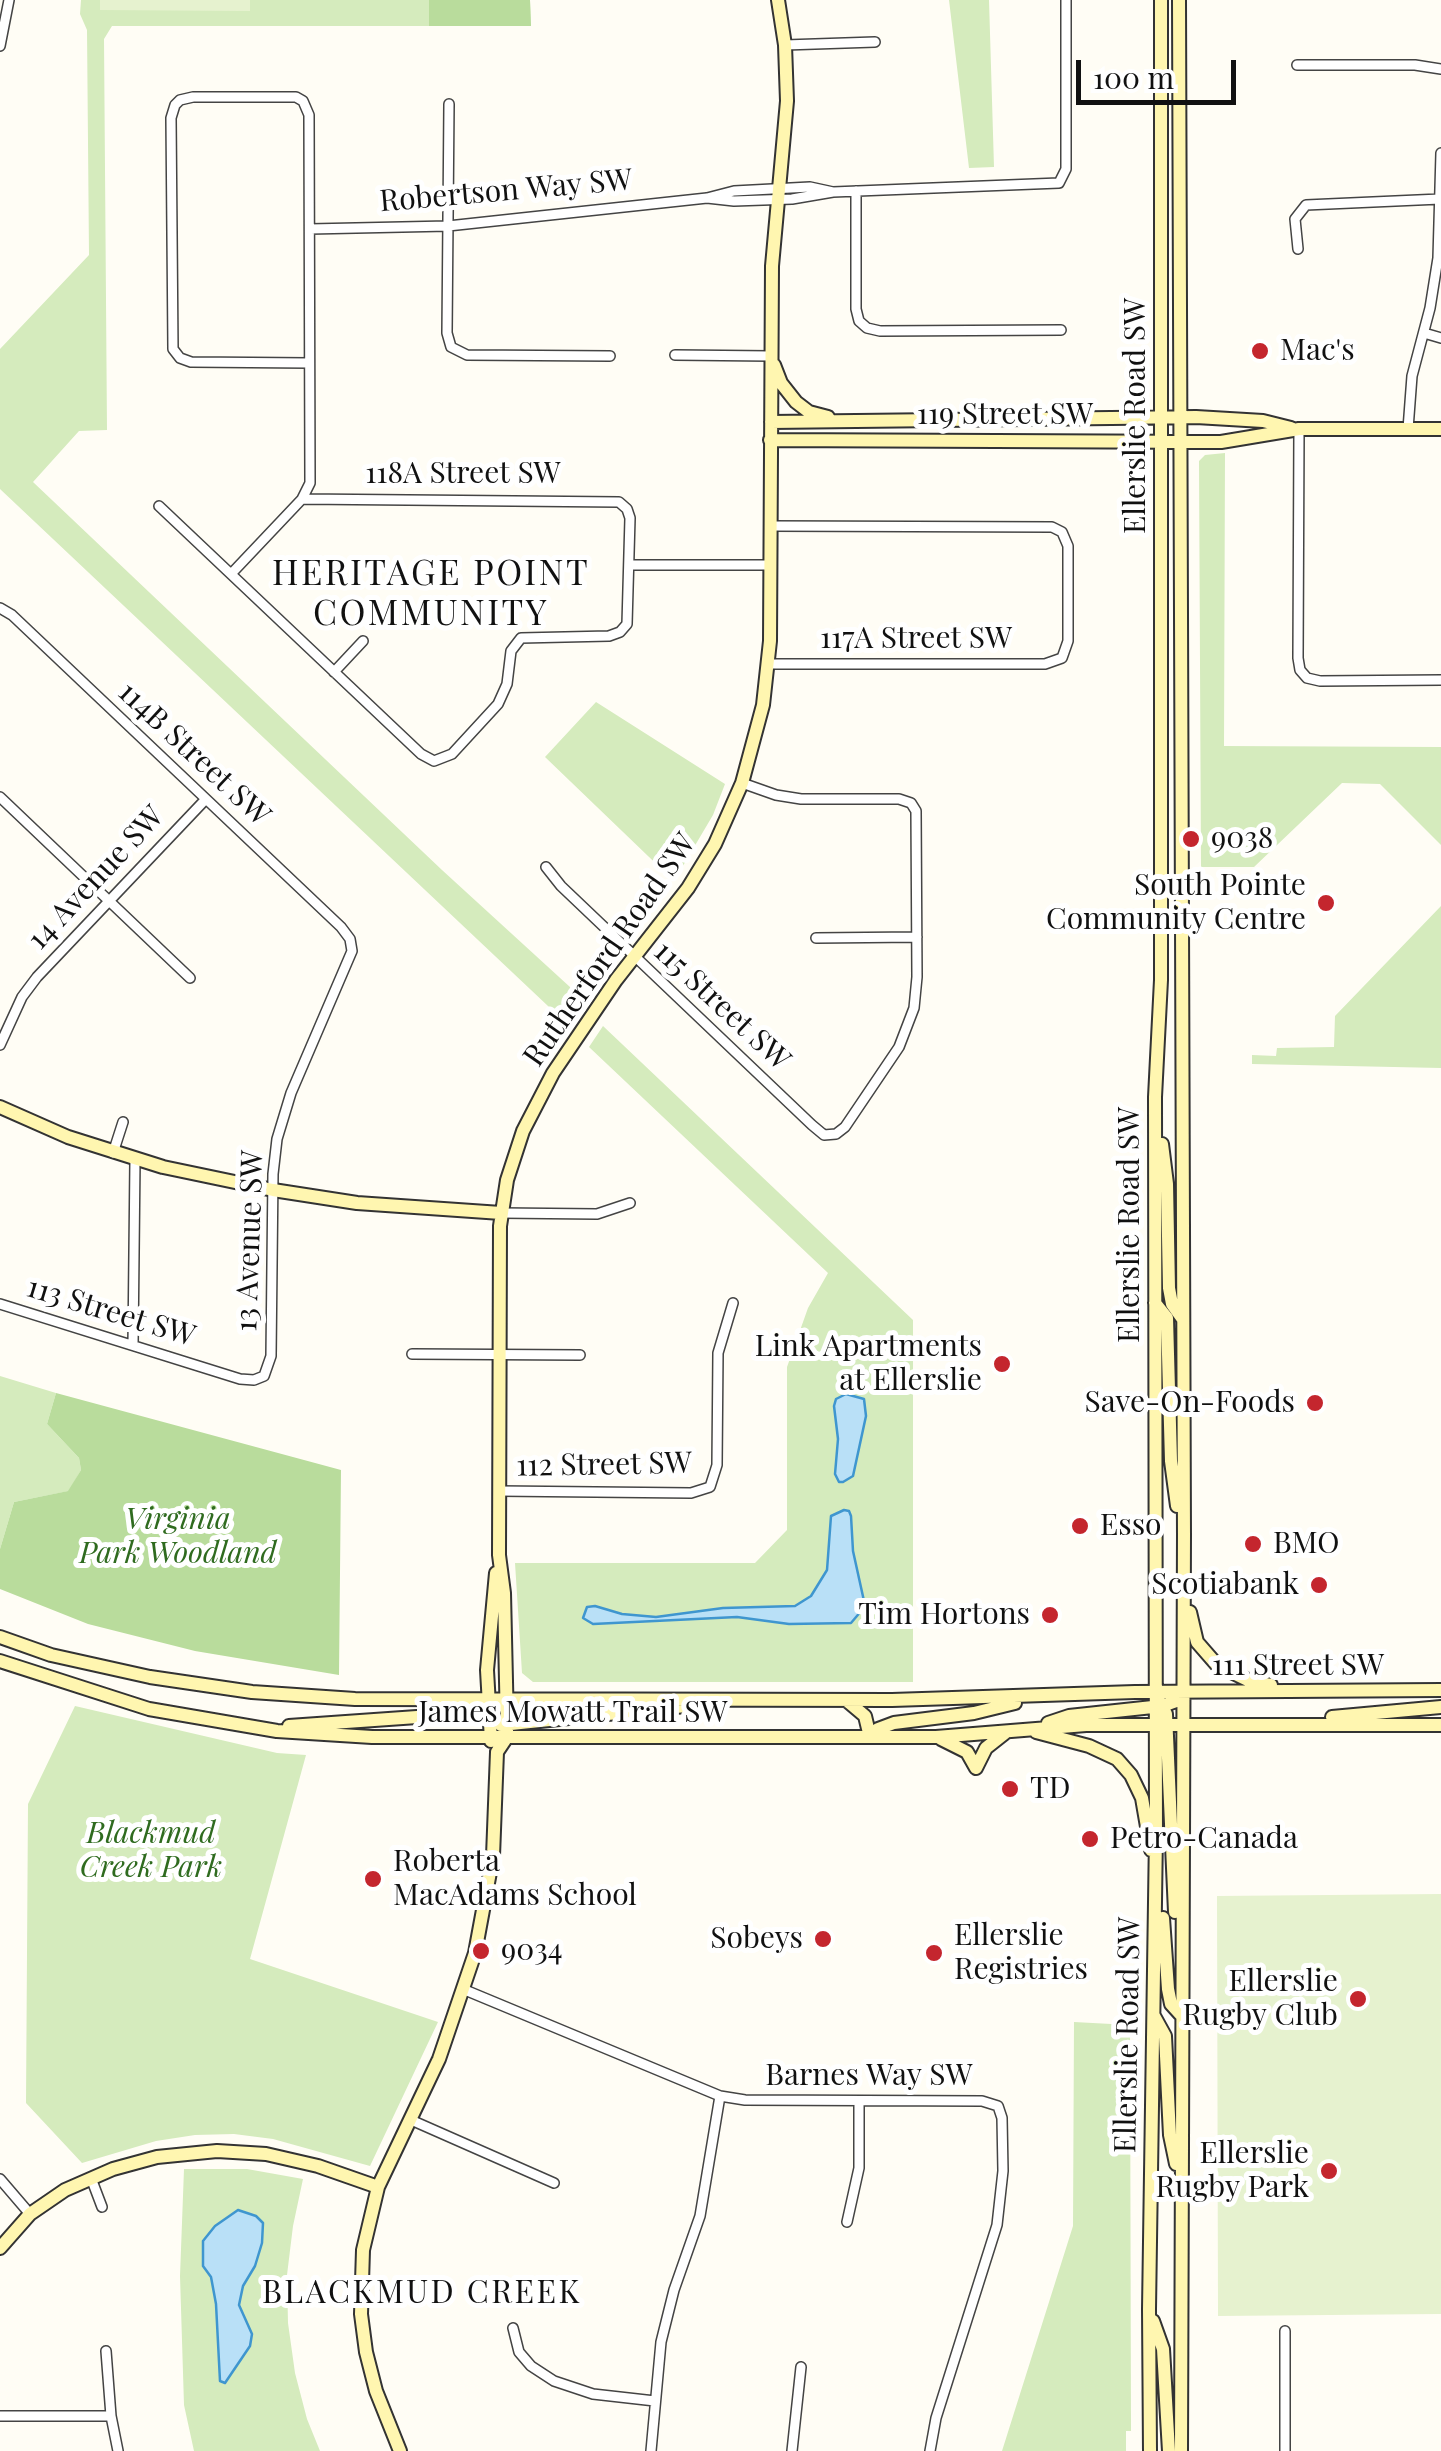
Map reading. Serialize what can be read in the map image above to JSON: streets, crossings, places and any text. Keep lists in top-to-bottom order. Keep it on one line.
{"streets":{"main road":["119 Street SW","Ellerslie Road SW","Rutherford Road SW","111 Street SW","James Mowatt Trail SW"],"street":["Robertson Way SW","118A Street SW","117A Street SW","114B Street SW","14 Avenue SW","115 Street SW","13 Avenue SW","113 Street SW","112 Street SW","Barnes Way SW"]},"crossings":[["Robertson Way SW","Rutherford Road SW"],["119 Street SW","Ellerslie Road SW"],["119 Street SW","Rutherford Road SW"],["Ellerslie Road SW","111 Street SW"],["Ellerslie Road SW","James Mowatt Trail SW"],["117A Street SW","Rutherford Road SW"],["114B Street SW","14 Avenue SW"],["114B Street SW","13 Avenue SW"],["Rutherford Road SW","115 Street SW"],["Rutherford Road SW","112 Street SW"],["Rutherford Road SW","James Mowatt Trail SW"],["13 Avenue SW","113 Street SW"],["111 Street SW","James Mowatt Trail SW"]],"districts":["HERITAGE POINT COMMUNITY","BLACKMUD CREEK"],"parks":["Virginia Park Woodland","Blackmud Creek Park"],"places":["Mac's","9038","South Pointe Community Centre","Link Apartments at Ellerslie","Save-On-Foods","Esso","BMO","Scotiabank","Tim Hortons","TD","Petro-Canada","Roberta MacAdams School","Sobeys","9034","Ellerslie Registries","Ellerslie Rugby Club","Ellerslie Rugby Park"],"scale_bar":"100 m"}
